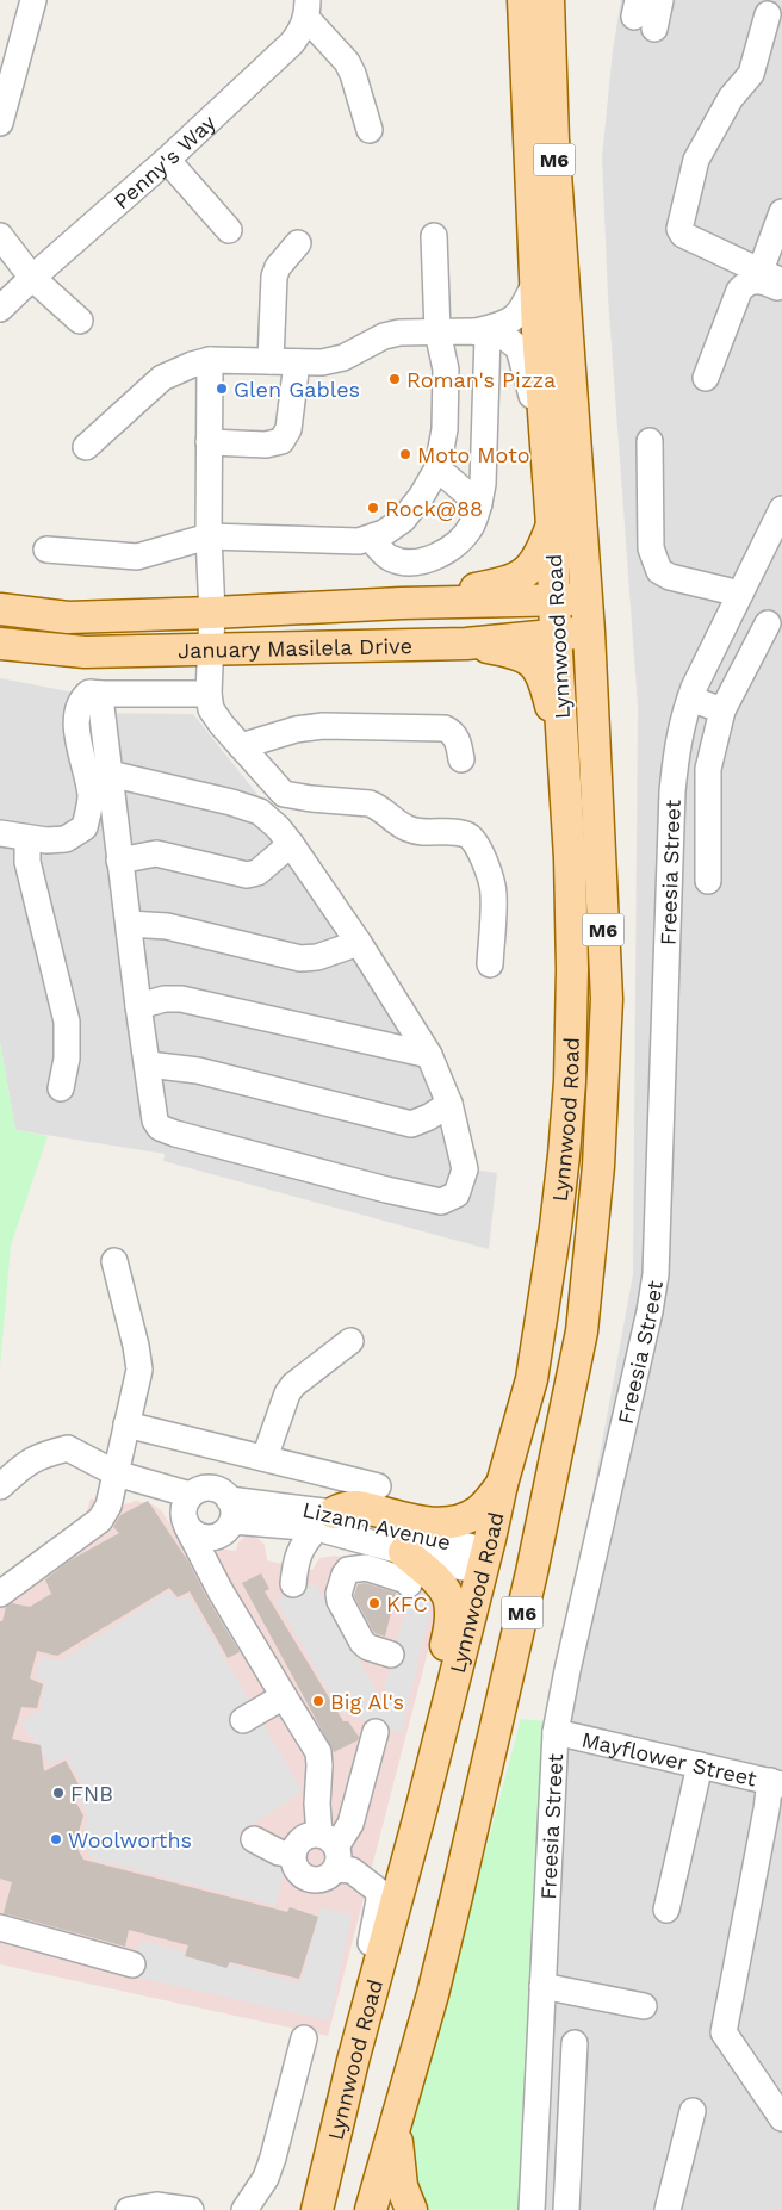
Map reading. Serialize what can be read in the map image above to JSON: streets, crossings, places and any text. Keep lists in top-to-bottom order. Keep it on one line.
{"streets":{"main road":["M6","Lynnwood Road","January Masilela Drive"],"street":["Penny's Way","Freesia Street","Lizann Avenue","Mayflower Street"]},"crossings":[["Lynnwood Road","January Masilela Drive"],["Lynnwood Road","Lizann Avenue"],["Freesia Street","Mayflower Street"]],"places":["Roman's Pizza","Glen Gables","Moto Moto","Rock@88","KFC","Big Al's","FNB","Woolworths"]}
